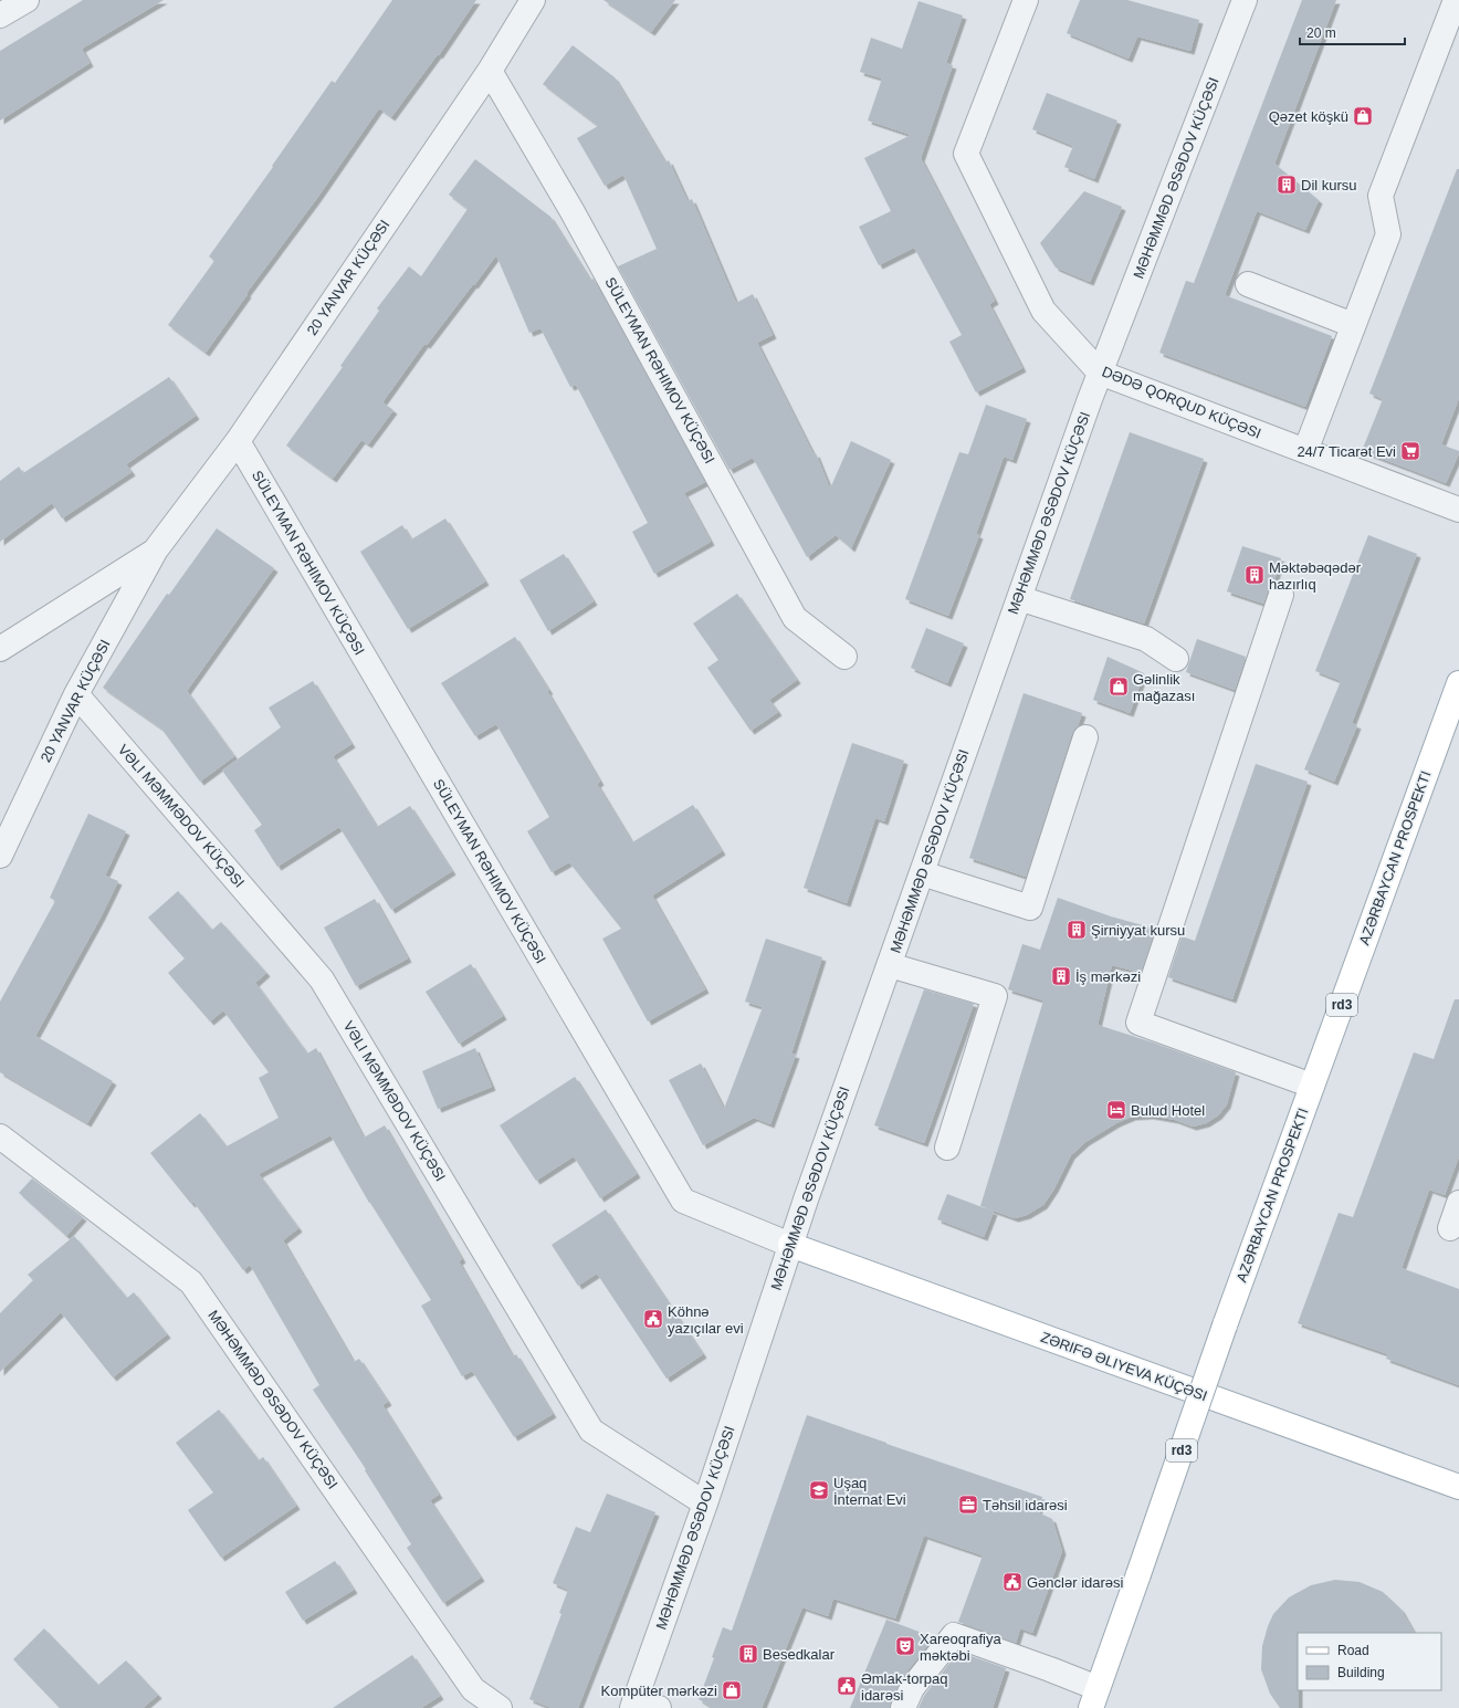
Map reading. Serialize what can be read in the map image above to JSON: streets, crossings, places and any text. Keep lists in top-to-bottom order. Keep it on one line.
{"streets":{"main road":["AZƏRBAYCAN PROSPEKTI","rd3","ZƏRIFƏ ƏLIYEVA KÜÇƏSI"],"street":["MƏHƏMMƏD ƏSƏDOV KÜÇƏSI","20 YANVAR KÜÇƏSI","SÜLEYMAN RƏHIMOV KÜÇƏSI","DƏDƏ QORQUD KÜÇƏSI","VƏLI MƏMMƏDOV KÜÇƏSI"]},"crossings":[["MƏHƏMMƏD ƏSƏDOV KÜÇƏSI","SÜLEYMAN RƏHIMOV KÜÇƏSI"],["MƏHƏMMƏD ƏSƏDOV KÜÇƏSI","DƏDƏ QORQUD KÜÇƏSI"],["MƏHƏMMƏD ƏSƏDOV KÜÇƏSI","VƏLI MƏMMƏDOV KÜÇƏSI"],["MƏHƏMMƏD ƏSƏDOV KÜÇƏSI","ZƏRIFƏ ƏLIYEVA KÜÇƏSI"],["20 YANVAR KÜÇƏSI","SÜLEYMAN RƏHIMOV KÜÇƏSI"],["20 YANVAR KÜÇƏSI","VƏLI MƏMMƏDOV KÜÇƏSI"],["SÜLEYMAN RƏHIMOV KÜÇƏSI","ZƏRIFƏ ƏLIYEVA KÜÇƏSI"]],"places":{"shop":["Qəzet köşkü","Gəlinlik mağazası","Kompüter mərkəzi"],"building":["Dil kursu","Məktəbəqədər hazırlıq","Şirniyyat kursu","İş mərkəzi","Besedkalar"],"supermarket":["24/7 Ticarət Evi"],"hotel":["Bulud Hotel"],"public building":["Köhnə yazıçılar evi","Gənclər idarəsi","Əmlak-torpaq idarəsi"],"school or university":["Uşaq İnternat Evi"],"office":["Təhsil idarəsi"],"theatre":["Xareoqrafiya məktəbi"]},"legend":["Road","Building"],"scale_bar":"20 m"}
